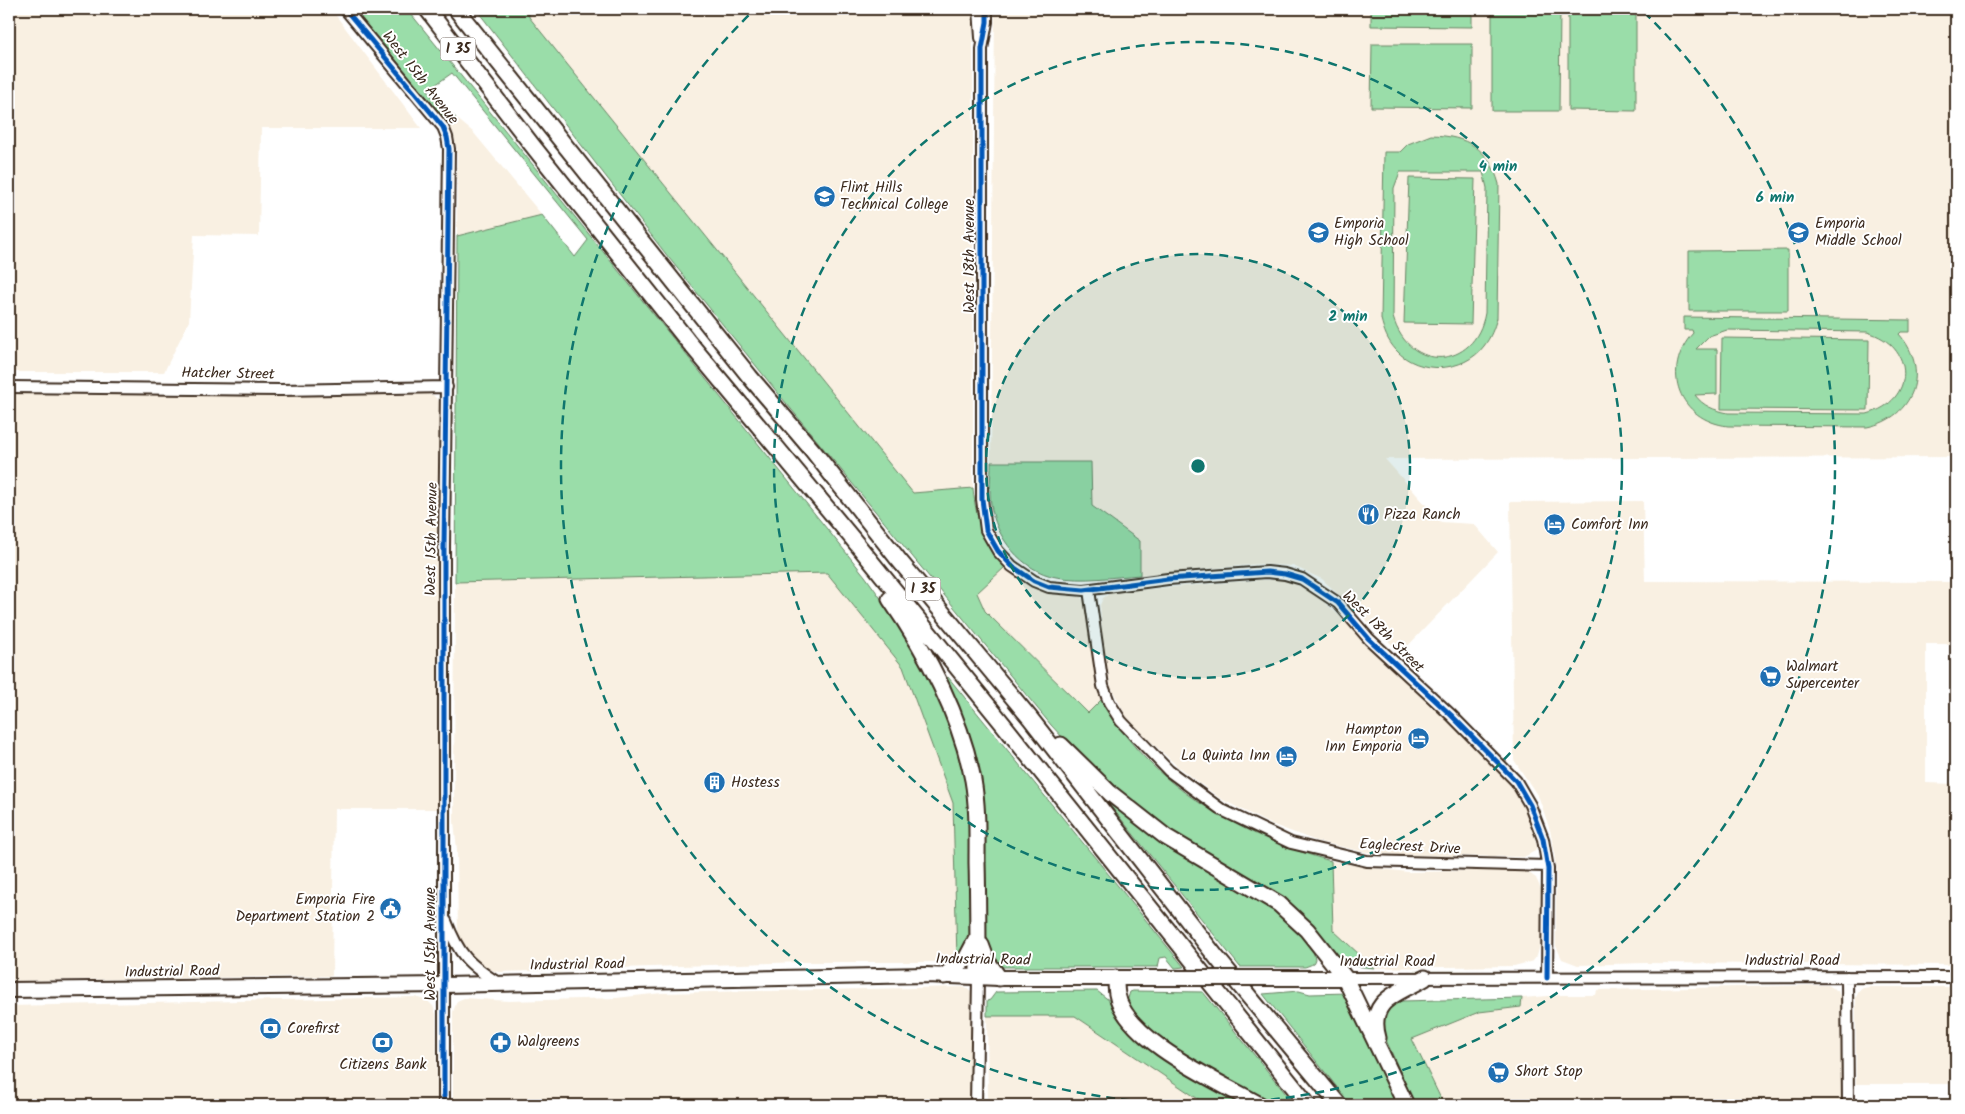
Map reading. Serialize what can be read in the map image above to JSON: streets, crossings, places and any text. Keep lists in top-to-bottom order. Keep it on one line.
{"streets":{"highway":["I 35"],"main road":["Industrial Road"],"street":["West 15th Avenue","West 18th Avenue","Hatcher Street","West 18th Street","Eaglecrest Drive"]},"crossings":[["West 15th Avenue","Hatcher Street"],["West 15th Avenue","Industrial Road"],["West 18th Avenue","West 18th Street"],["West 18th Street","Eaglecrest Drive"],["West 18th Street","Industrial Road"]],"places":{"school or university":["Flint Hills Technical College","Emporia High School","Emporia Middle School"],"restaurant":["Pizza Ranch"],"hotel":["Comfort Inn","Hampton Inn Emporia","La Quinta Inn"],"supermarket":["Walmart Supercenter","Short Stop"],"building":["Hostess"],"public building":["Emporia Fire Department Station 2"],"bank":["Corefirst","Citizens Bank"],"pharmacy":["Walgreens"]},"rings":["4 min","6 min","2 min"]}
